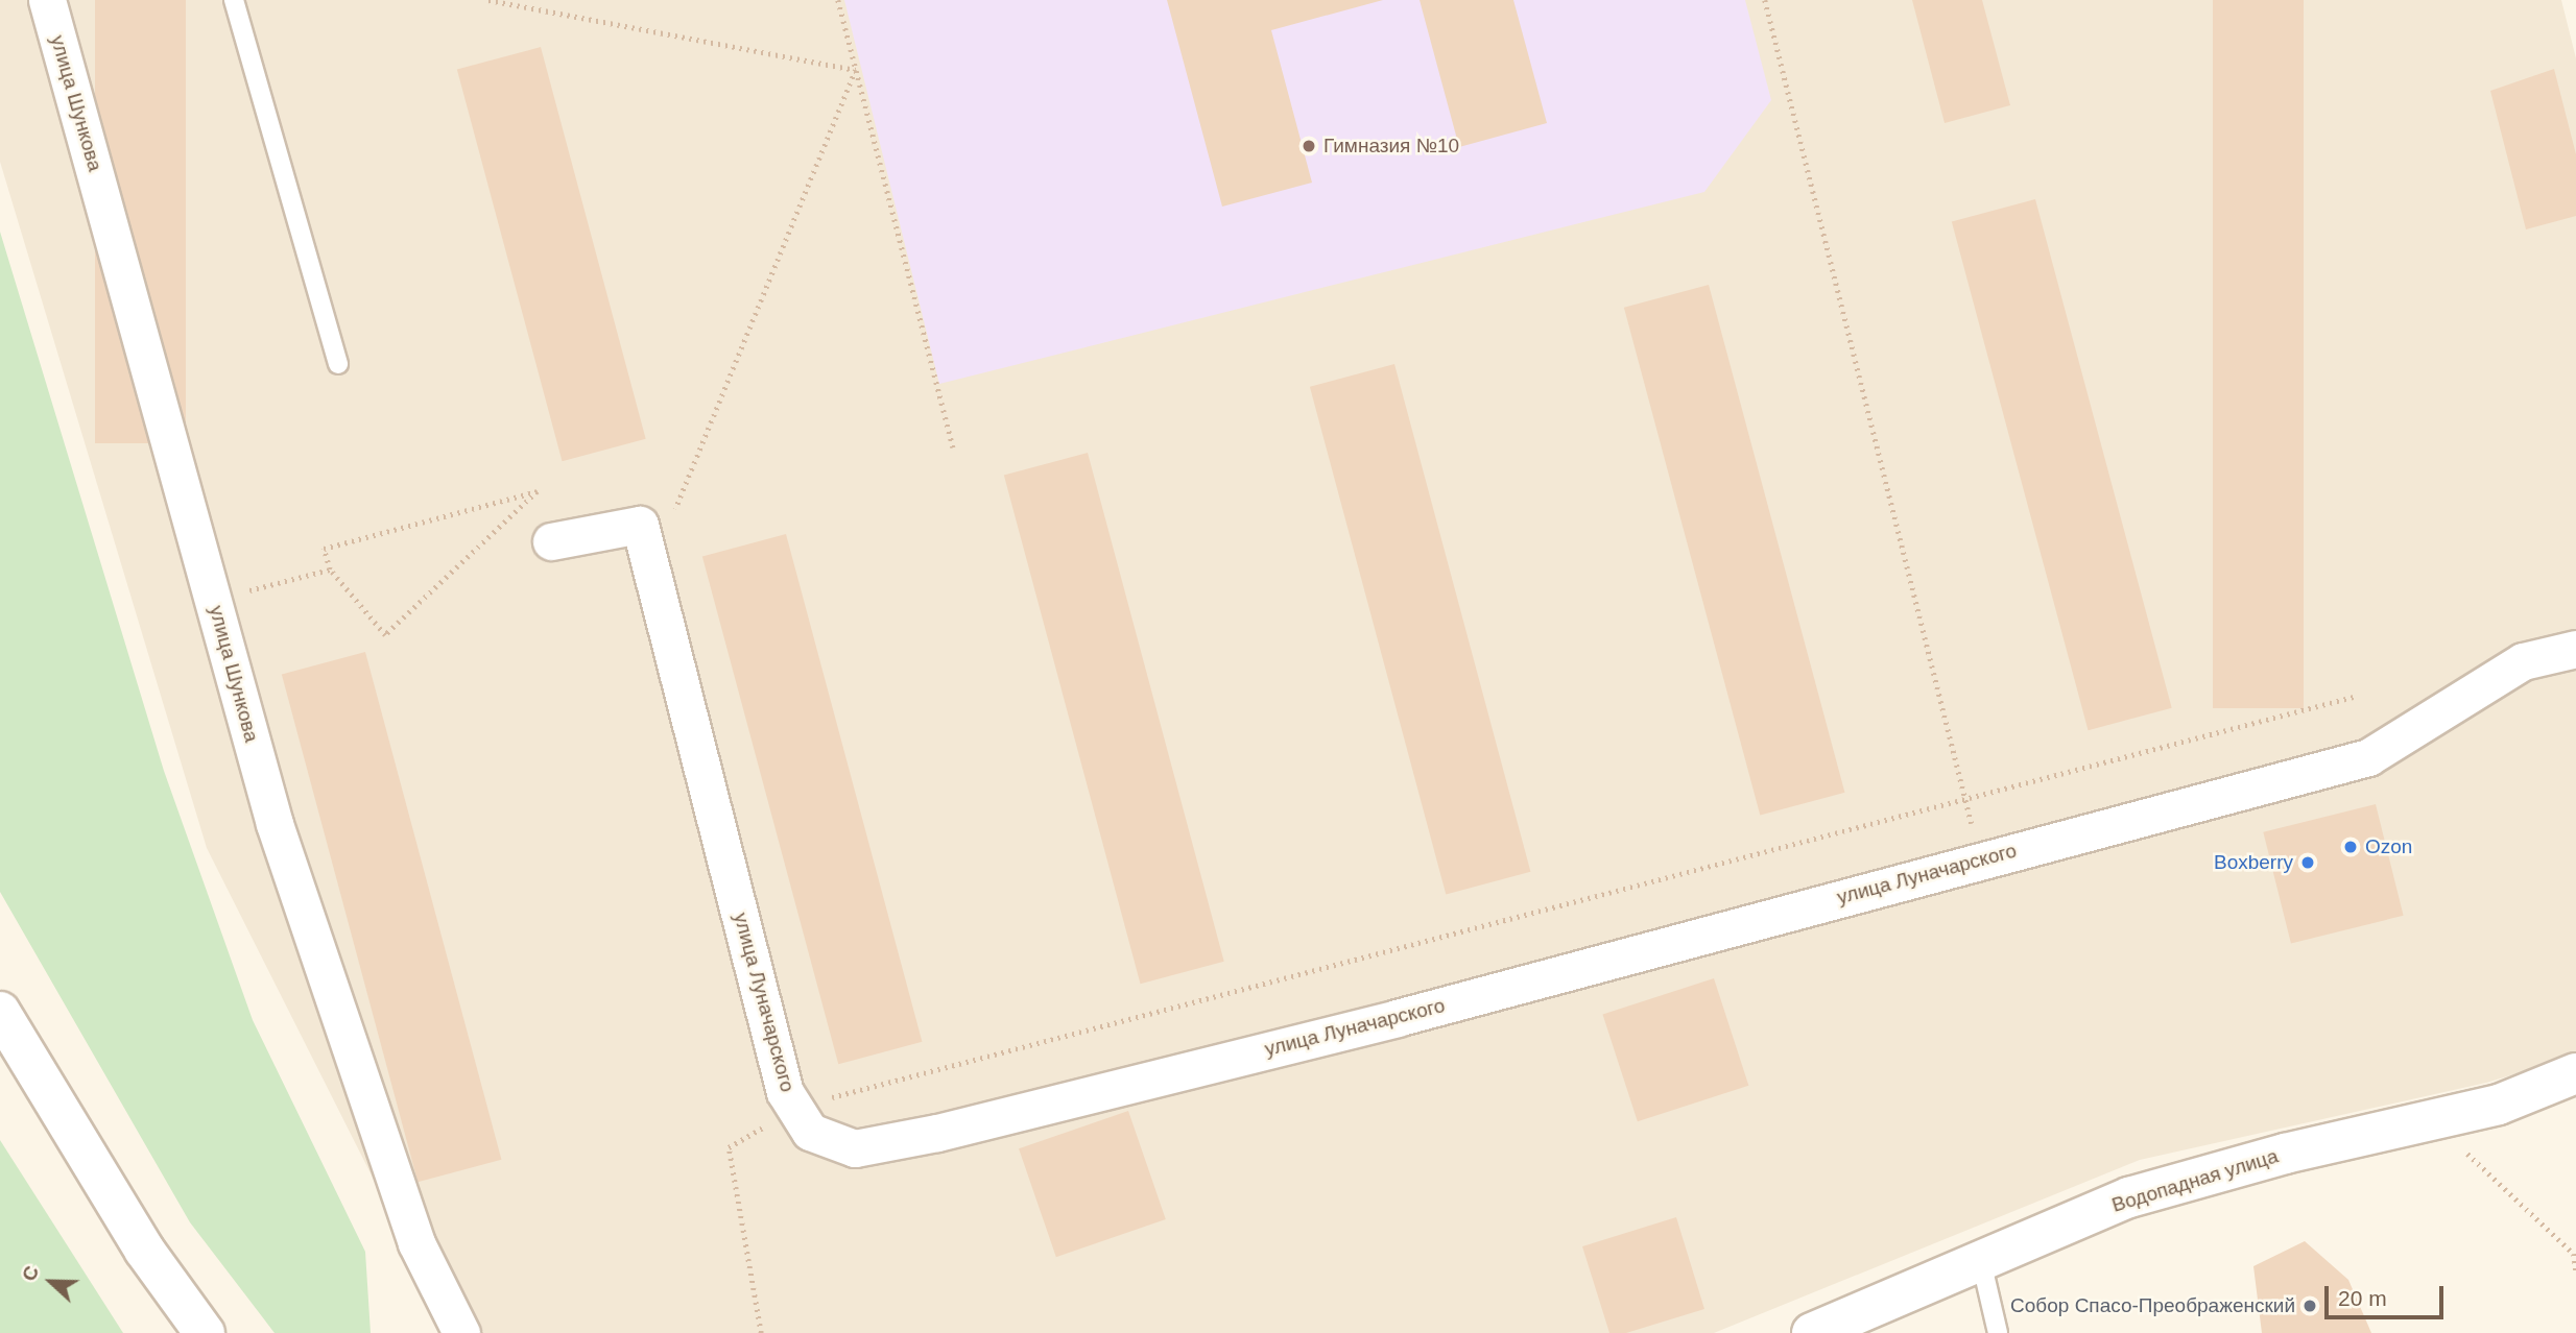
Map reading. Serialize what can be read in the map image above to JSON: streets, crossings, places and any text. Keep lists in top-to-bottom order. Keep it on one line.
{"streets":{"street":["улица Шункова","улица Луначарского","Водопадная улица"]},"places":["Гимназия №10","Ozon","Boxberry","Собор Спасо-Преображенский"],"scale_bar":"20 m","north":"left"}
